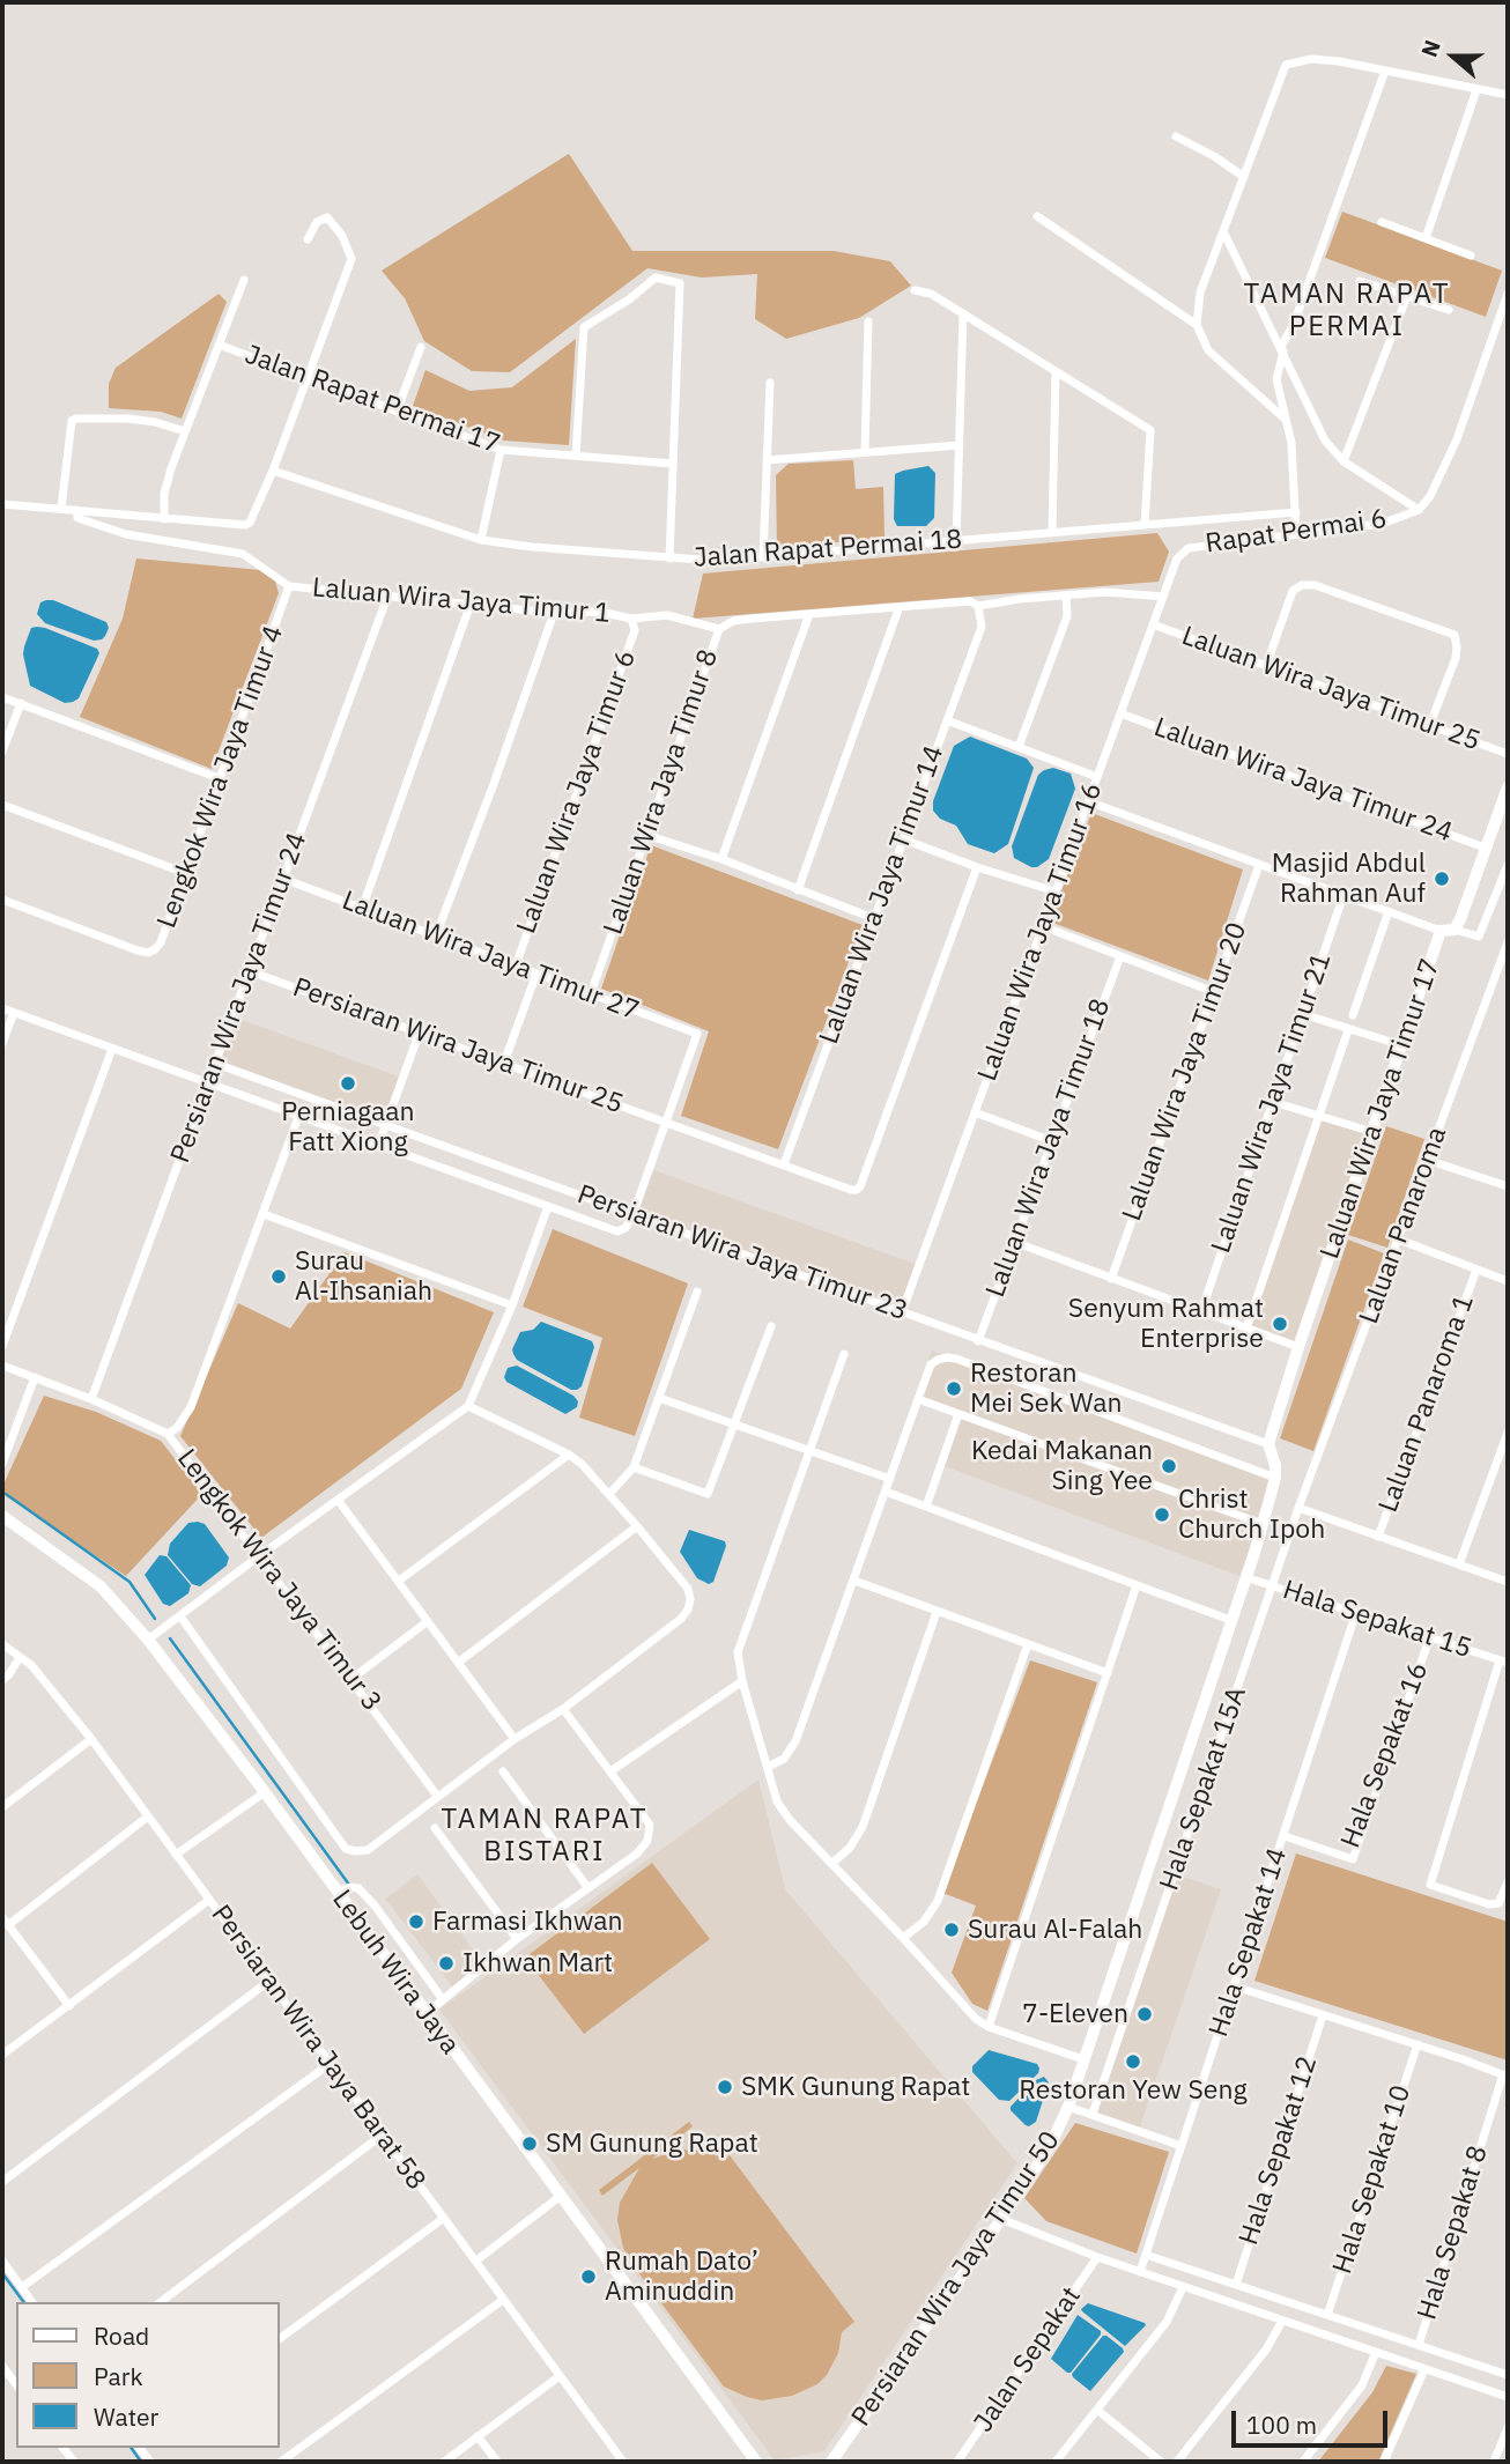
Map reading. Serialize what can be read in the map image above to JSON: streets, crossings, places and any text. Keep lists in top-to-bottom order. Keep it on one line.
{"streets":{"street":["Jalan Rapat Permai 17","Rapat Permai 6","Jalan Rapat Permai 18","Laluan Wira Jaya Timur 1","Laluan Wira Jaya Timur 25","Lengkok Wira Jaya Timur 4","Laluan Wira Jaya Timur 24","Laluan Wira Jaya Timur 6","Laluan Wira Jaya Timur 8","Laluan Wira Jaya Timur 14","Laluan Wira Jaya Timur 16","Laluan Wira Jaya Timur 27","Persiaran Wira Jaya Timur 24","Persiaran Wira Jaya Timur 25","Laluan Wira Jaya Timur 20","Laluan Wira Jaya Timur 21","Laluan Wira Jaya Timur 17","Laluan Wira Jaya Timur 18","Laluan Panaroma","Persiaran Wira Jaya Timur 23","Laluan Panaroma 1","Lengkok Wira Jaya Timur 3","Hala Sepakat 15","Hala Sepakat 16","Hala Sepakat 15A","Hala Sepakat 14","Lebuh Wira Jaya","Persiaran Wira Jaya Barat 58","Hala Sepakat 12","Hala Sepakat 10","Hala Sepakat 8","Persiaran Wira Jaya Timur 50","Jalan Sepakat"]},"crossings":[["Rapat Permai 6","Laluan Wira Jaya Timur 16"],["Laluan Wira Jaya Timur 1","Lengkok Wira Jaya Timur 4"],["Laluan Wira Jaya Timur 1","Laluan Wira Jaya Timur 6"],["Laluan Wira Jaya Timur 1","Laluan Wira Jaya Timur 8"],["Laluan Wira Jaya Timur 1","Persiaran Wira Jaya Timur 24"],["Laluan Wira Jaya Timur 25","Laluan Wira Jaya Timur 16"],["Laluan Wira Jaya Timur 24","Laluan Wira Jaya Timur 16"],["Laluan Wira Jaya Timur 24","Laluan Wira Jaya Timur 17"],["Laluan Wira Jaya Timur 6","Laluan Wira Jaya Timur 27"],["Laluan Wira Jaya Timur 8","Laluan Wira Jaya Timur 14"],["Laluan Wira Jaya Timur 8","Laluan Wira Jaya Timur 16"],["Laluan Wira Jaya Timur 8","Laluan Wira Jaya Timur 27"],["Laluan Wira Jaya Timur 14","Persiaran Wira Jaya Timur 25"],["Laluan Wira Jaya Timur 16","Persiaran Wira Jaya Timur 23"],["Laluan Wira Jaya Timur 27","Persiaran Wira Jaya Timur 24"],["Laluan Wira Jaya Timur 27","Persiaran Wira Jaya Timur 25"],["Persiaran Wira Jaya Timur 24","Persiaran Wira Jaya Timur 25"],["Persiaran Wira Jaya Timur 24","Persiaran Wira Jaya Timur 23"],["Persiaran Wira Jaya Timur 24","Lengkok Wira Jaya Timur 3"],["Laluan Wira Jaya Timur 17","Persiaran Wira Jaya Timur 23"],["Laluan Wira Jaya Timur 17","Persiaran Wira Jaya Timur 50"],["Laluan Wira Jaya Timur 18","Persiaran Wira Jaya Timur 23"],["Laluan Panaroma","Hala Sepakat 15A"],["Persiaran Wira Jaya Timur 23","Persiaran Wira Jaya Timur 50"],["Hala Sepakat 15","Hala Sepakat 16"],["Hala Sepakat 15","Hala Sepakat 15A"],["Hala Sepakat 15","Hala Sepakat 14"],["Hala Sepakat 15","Persiaran Wira Jaya Timur 50"],["Hala Sepakat 16","Hala Sepakat 14"]],"districts":["TAMAN RAPAT PERMAI","TAMAN RAPAT BISTARI"],"places":["Masjid Abdul Rahman Auf","Perniagaan Fatt Xiong","Surau Al-Ihsaniah","Senyum Rahmat Enterprise","Restoran Mei Sek Wan","Kedai Makanan Sing Yee","Christ Church Ipoh","Farmasi Ikhwan","Surau Al-Falah","Ikhwan Mart","7-Eleven","Restoran Yew Seng","SMK Gunung Rapat","SM Gunung Rapat","Rumah Dato’ Aminuddin"],"legend":["Road","Park","Water"],"scale_bar":"100 m","north":"left"}
